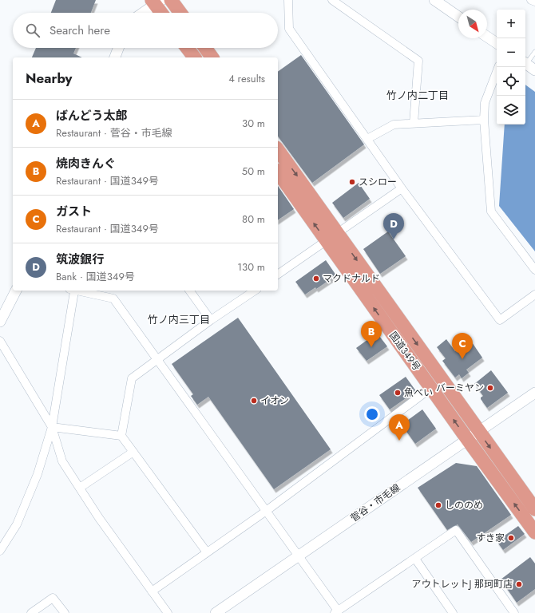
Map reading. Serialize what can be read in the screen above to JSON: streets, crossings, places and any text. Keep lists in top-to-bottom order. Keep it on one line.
{"streets":{"highway":["国道349号"],"street":["菅谷・市毛線"]},"crossings":[["国道349号","菅谷・市毛線"]],"districts":["竹ノ内二丁目","竹ノ内三丁目"],"places":["スシロー","マクドナルド","バーミヤン","魚べい","イオン","しののめ","すき家","アウトレットJ 那珂町店"],"north":"bottom right","page":{"map_buttons":["+","−"],"search":"Search here","heading":["Nearby","4 results"],"list":[{"mark":"A","name":"ばんどう太郎","note":"Restaurant · 菅谷・市毛線","value":"30 m"},{"mark":"B","name":"焼肉きんぐ","note":"Restaurant · 国道349号","value":"50 m"},{"mark":"C","name":"ガスト","note":"Restaurant · 国道349号","value":"80 m"},{"mark":"D","name":"筑波銀行","note":"Bank · 国道349号","value":"130 m"}],"pins":["D","B","C","A"]}}
